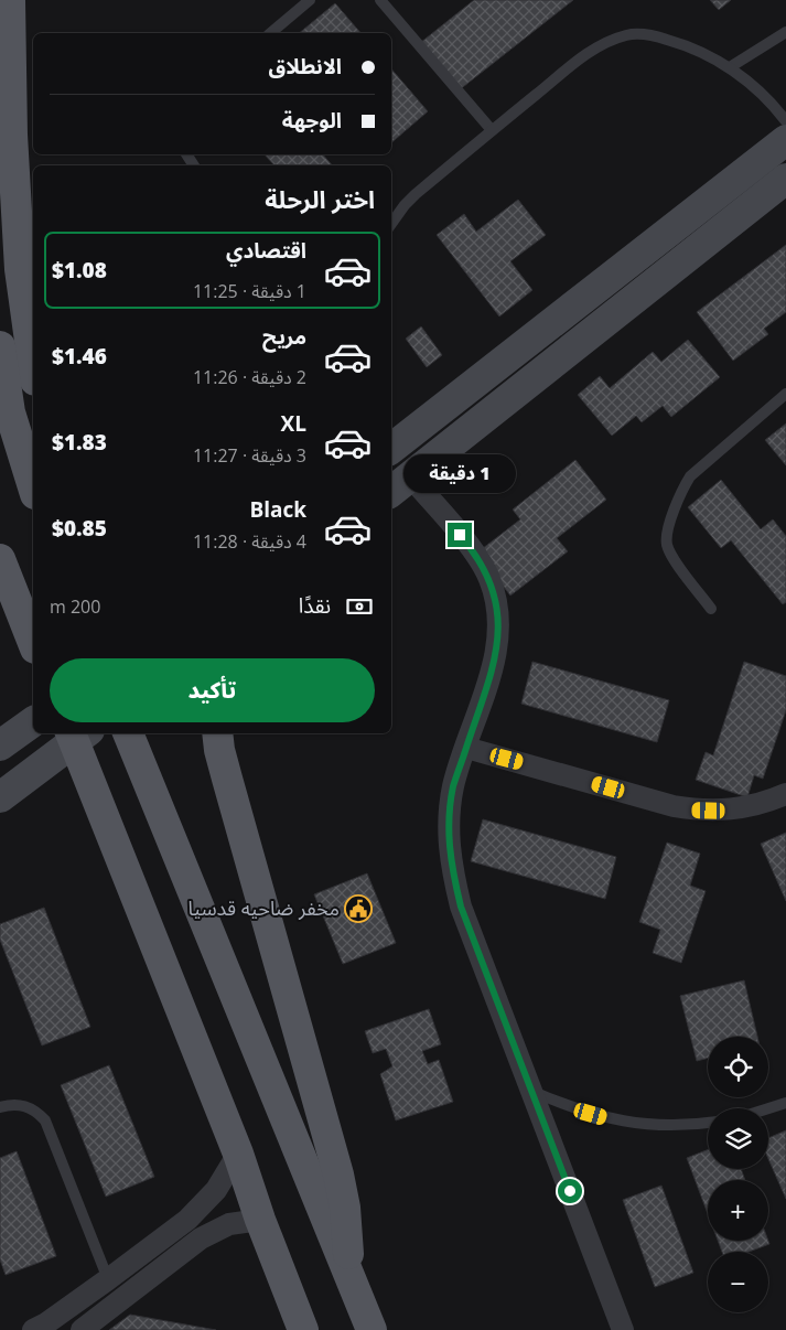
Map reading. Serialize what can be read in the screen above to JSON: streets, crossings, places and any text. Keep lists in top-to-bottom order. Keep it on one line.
{"places":{"public building":["مخفر ضاحيه قدسيا"]},"page":{"banner":["الانطلاق","الوجهة"],"heading":"اختر الرحلة","list":[{"name":"اقتصادي","note":"1 دقيقة · 11:25","value":"$1.08"},{"name":"مريح","note":"2 دقيقة · 11:26","value":"$1.46"},{"name":"XL","note":"3 دقيقة · 11:27","value":"$1.83"},{"name":"Black","note":"4 دقيقة · 11:28","value":"$0.85"}],"bubble":"1 دقيقة","pay":["نقدًا","200 m"],"buttons":"تأكيد","map_buttons":["+","−"]}}
